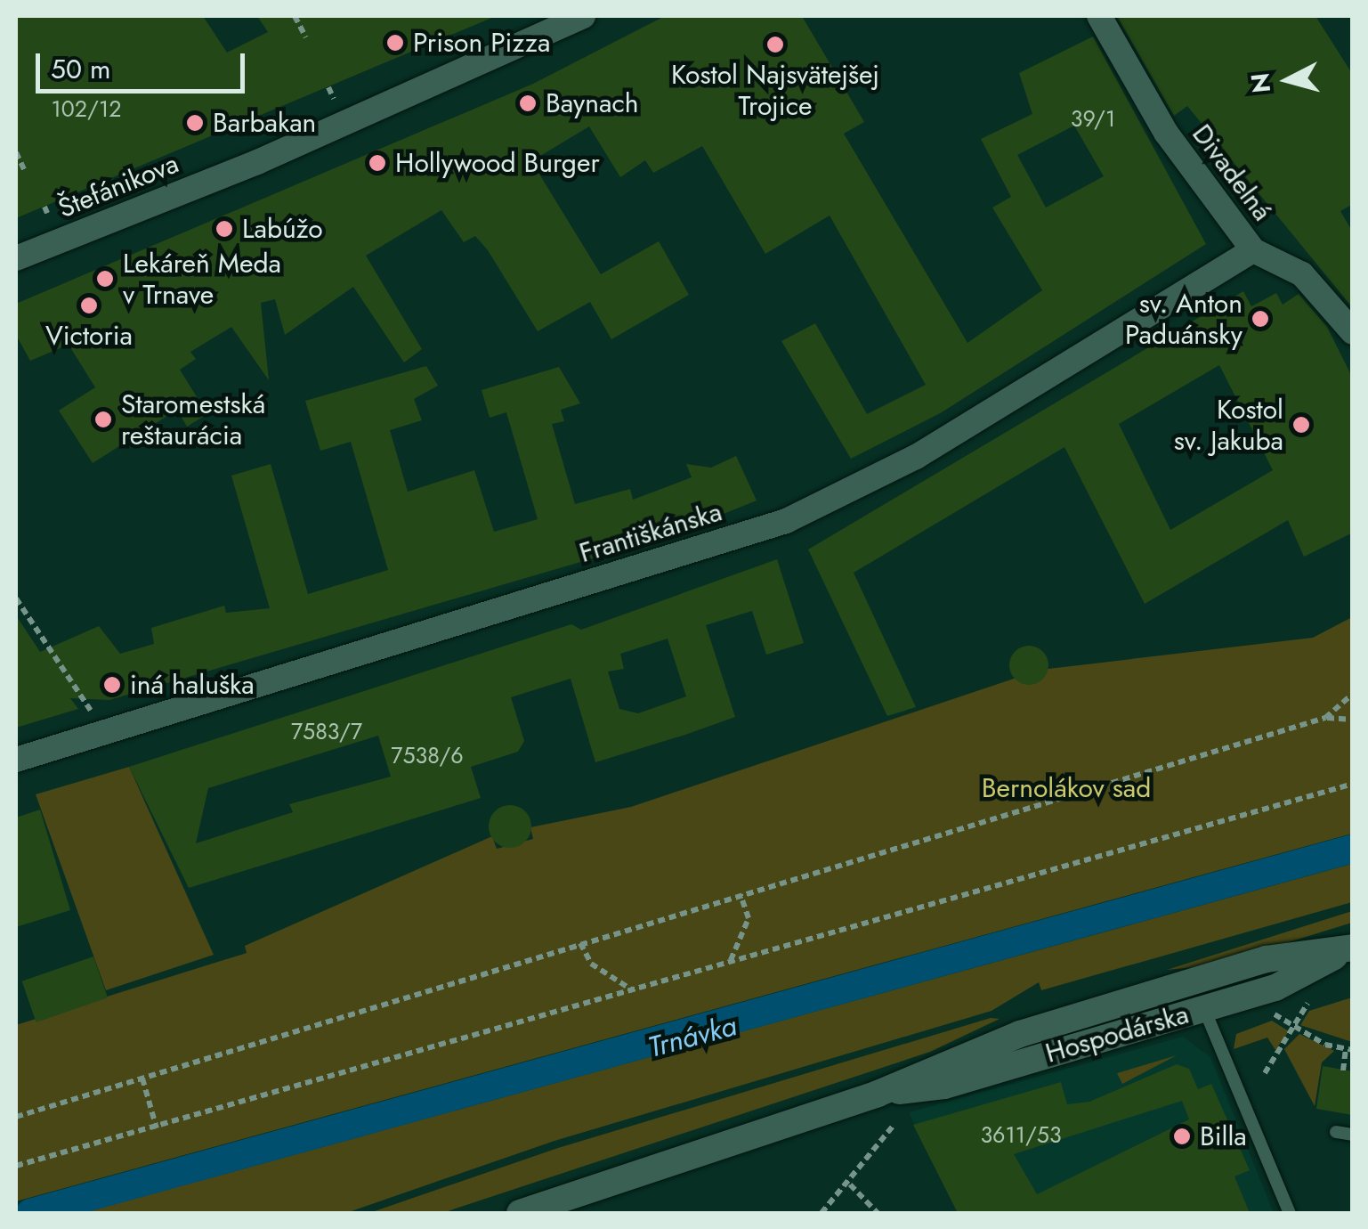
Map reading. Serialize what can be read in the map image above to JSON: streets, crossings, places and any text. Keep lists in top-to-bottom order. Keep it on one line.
{"streets":{"street":["Divadelná","Štefánikova","Františkánska","Hospodárska"]},"crossings":[["Divadelná","Františkánska"]],"water":["Trnávka"],"parks":["Bernolákov sad"],"places":["Prison Pizza","Kostol Najsvätejšej Trojice","Baynach","Barbakan","Hollywood Burger","Labúžo","Lekáreň Meda v Trnave","Victoria","sv. Anton Paduánsky","Staromestská reštaurácia","Kostol sv. Jakuba","iná haluška","Billa"],"house_numbers":["102/12","39/1","7583/7","7538/6","3611/53"],"scale_bar":"50 m","north":"left"}
